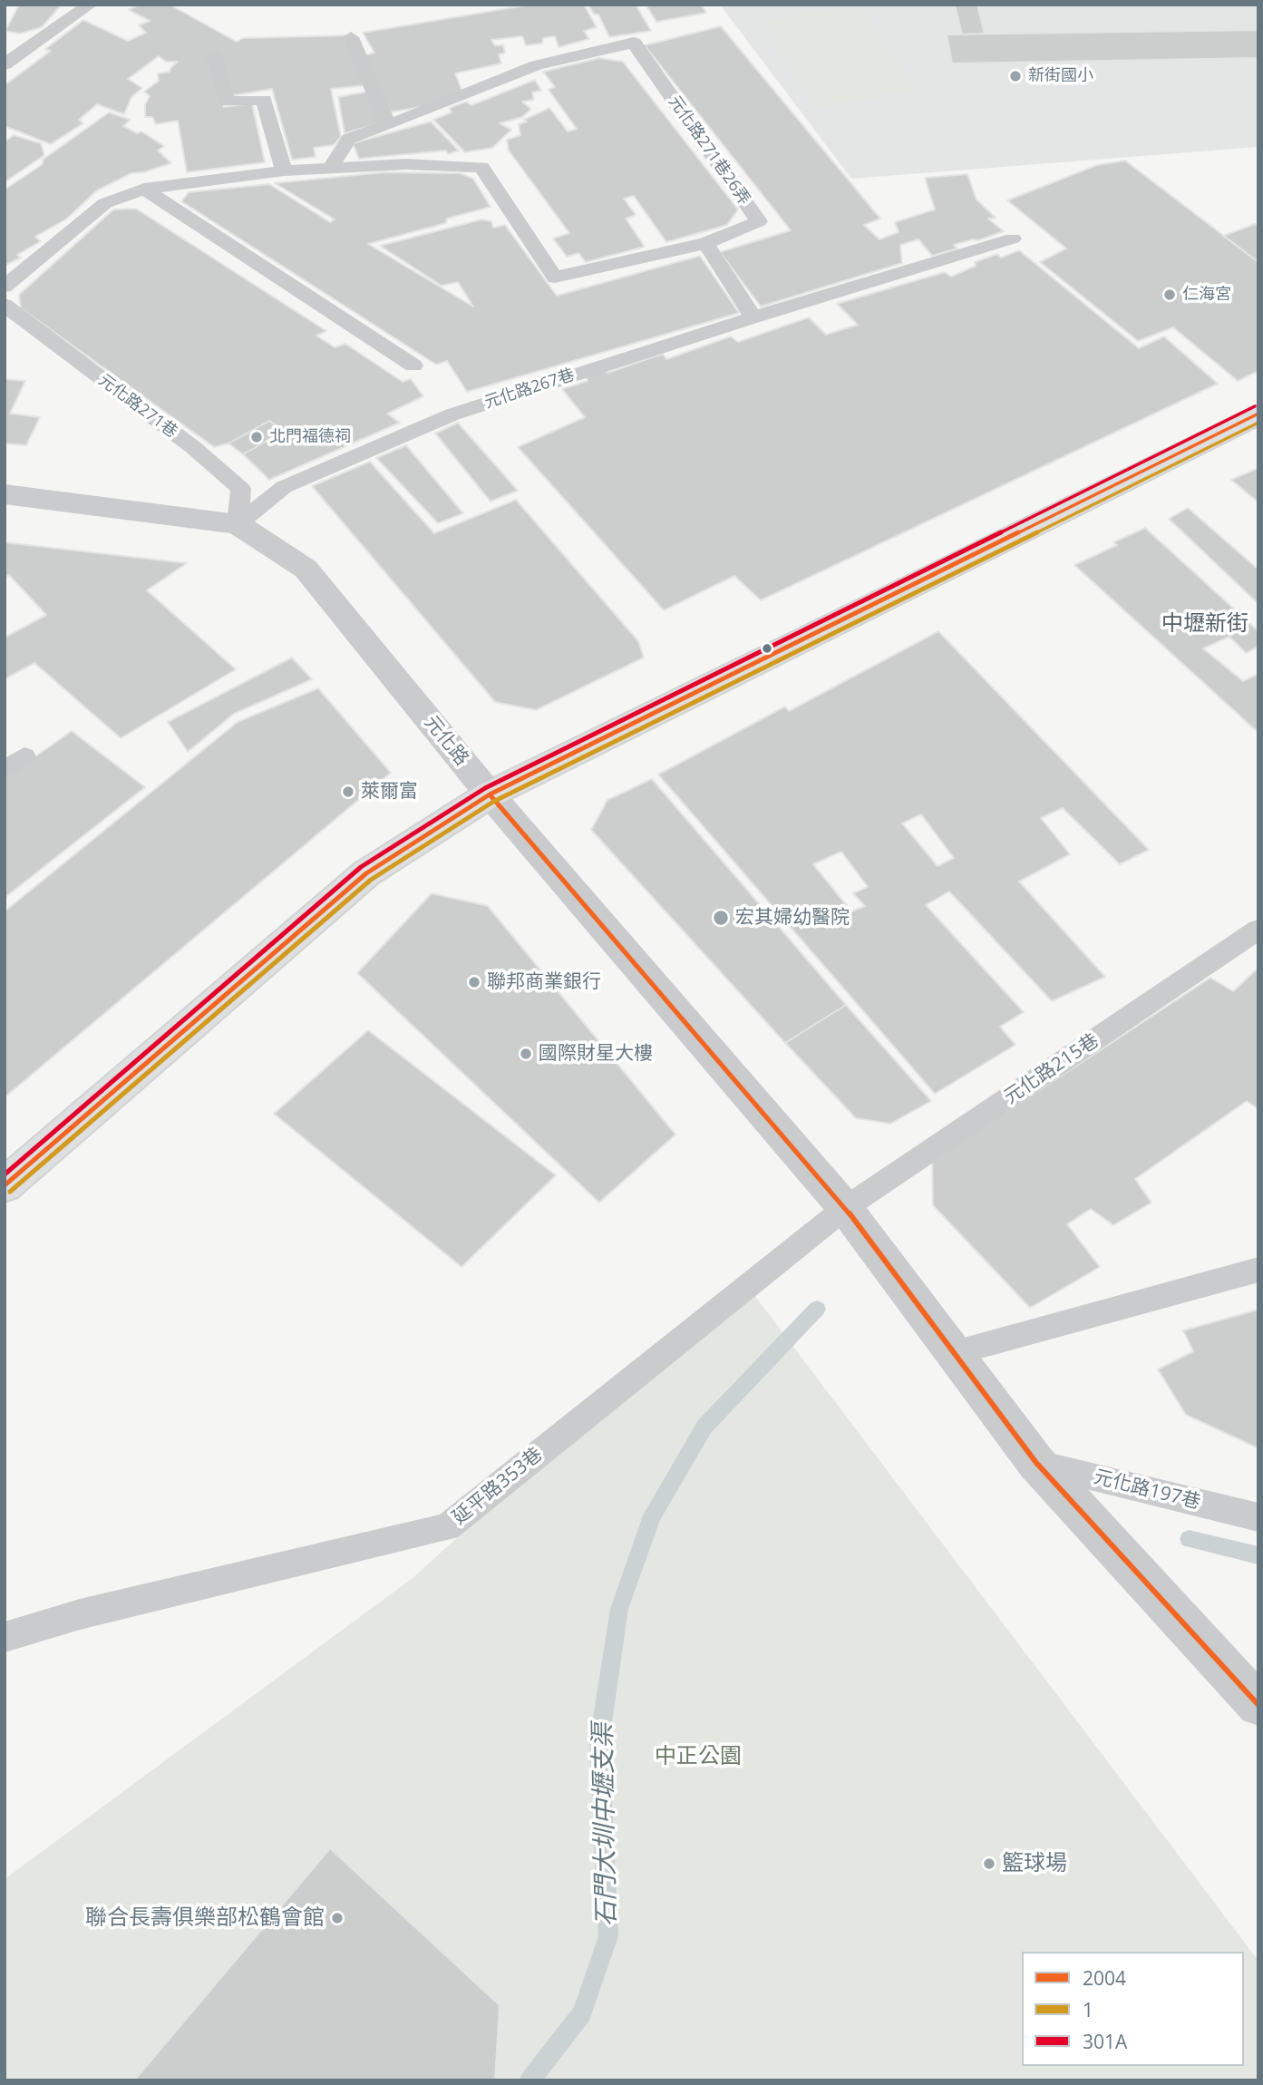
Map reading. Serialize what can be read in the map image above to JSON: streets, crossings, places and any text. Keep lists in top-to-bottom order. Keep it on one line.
{"streets":{"street":["元化路"],"lane":["元化路271巷26弄","元化路267巷","元化路271巷","元化路215巷","延平路353巷","元化路197巷"]},"crossings":[["元化路267巷","元化路271巷"],["元化路267巷","元化路"],["元化路271巷","元化路"],["元化路","元化路215巷"],["元化路","延平路353巷"],["元化路","元化路197巷"],["元化路215巷","延平路353巷"]],"districts":["中壢新街"],"water":["石門大圳中壢支渠"],"parks":["中正公園"],"places":["新街國小","仁海宮","北門福德祠","萊爾富","宏其婦幼醫院","聯邦商業銀行","國際財星大樓","籃球場","聯合長壽俱樂部松鶴會館"],"lines":["transit line 301A","transit line 2004","transit line 1"],"legend":["2004","1","301A"]}
